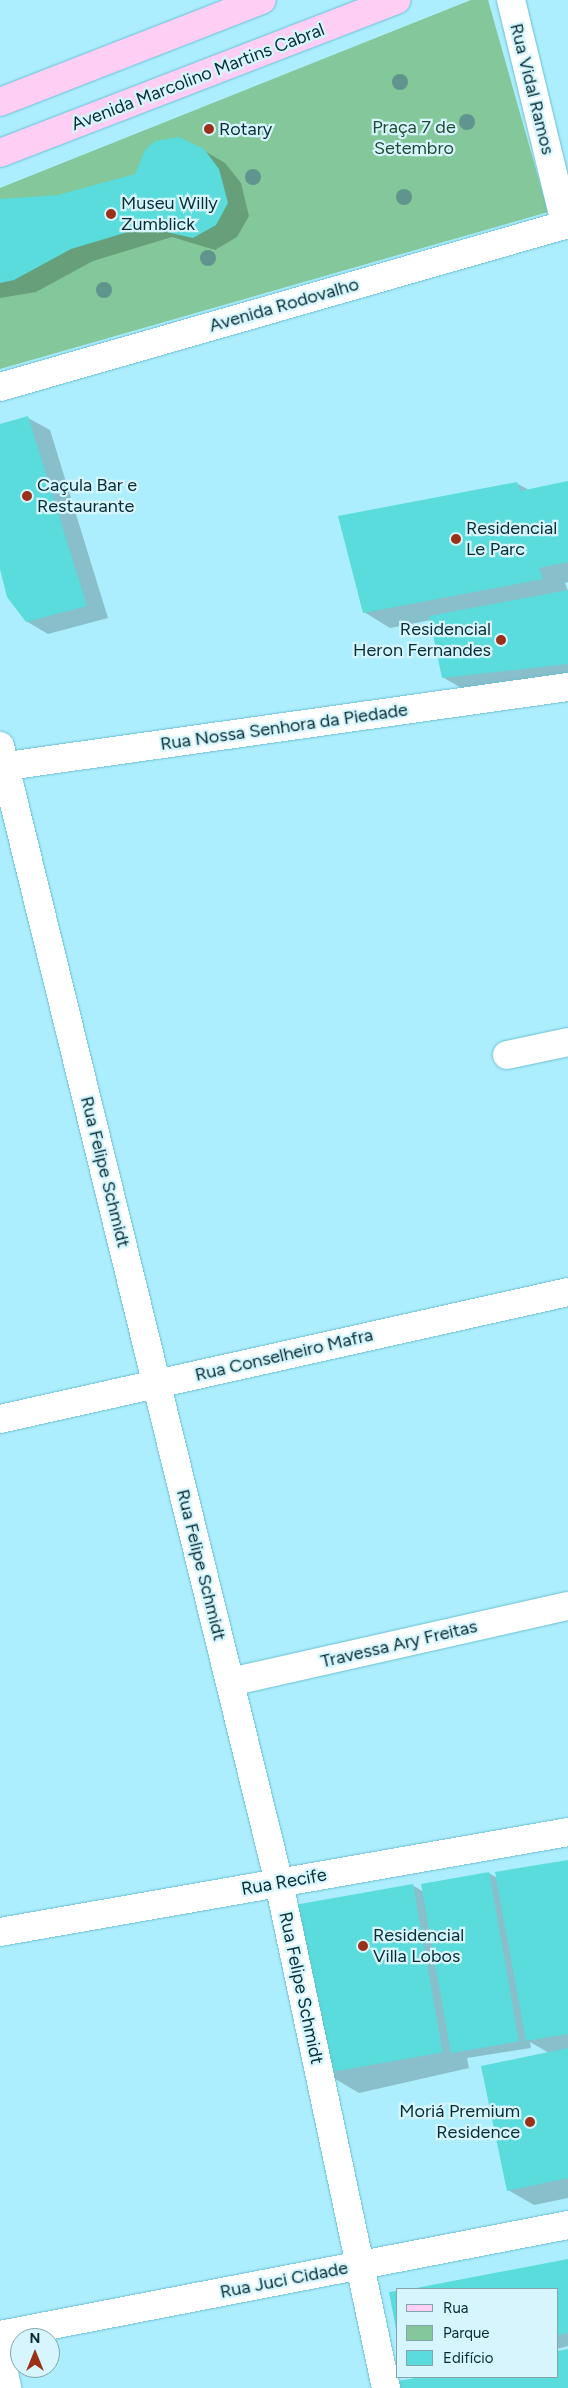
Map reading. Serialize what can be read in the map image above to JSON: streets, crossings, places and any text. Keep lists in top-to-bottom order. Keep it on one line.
{"streets":{"main road":["Avenida Marcolino Martins Cabral"],"street":["Rua Vidal Ramos","Avenida Rodovalho","Rua Nossa Senhora da Piedade","Rua Felipe Schmidt","Rua Conselheiro Mafra","Travessa Ary Freitas","Rua Recife","Rua Juci Cidade"]},"crossings":[["Rua Vidal Ramos","Avenida Rodovalho"],["Rua Nossa Senhora da Piedade","Rua Felipe Schmidt"],["Rua Felipe Schmidt","Rua Conselheiro Mafra"],["Rua Felipe Schmidt","Travessa Ary Freitas"],["Rua Felipe Schmidt","Rua Recife"],["Rua Felipe Schmidt","Rua Juci Cidade"]],"parks":["Praça 7 de Setembro"],"places":["Rotary","Museu Willy Zumblick","Caçula Bar e Restaurante","Residencial Le Parc","Residencial Heron Fernandes","Residencial Villa Lobos","Moriá Premium Residence"],"legend":["Rua","Parque","Edifício"],"north":"top"}
